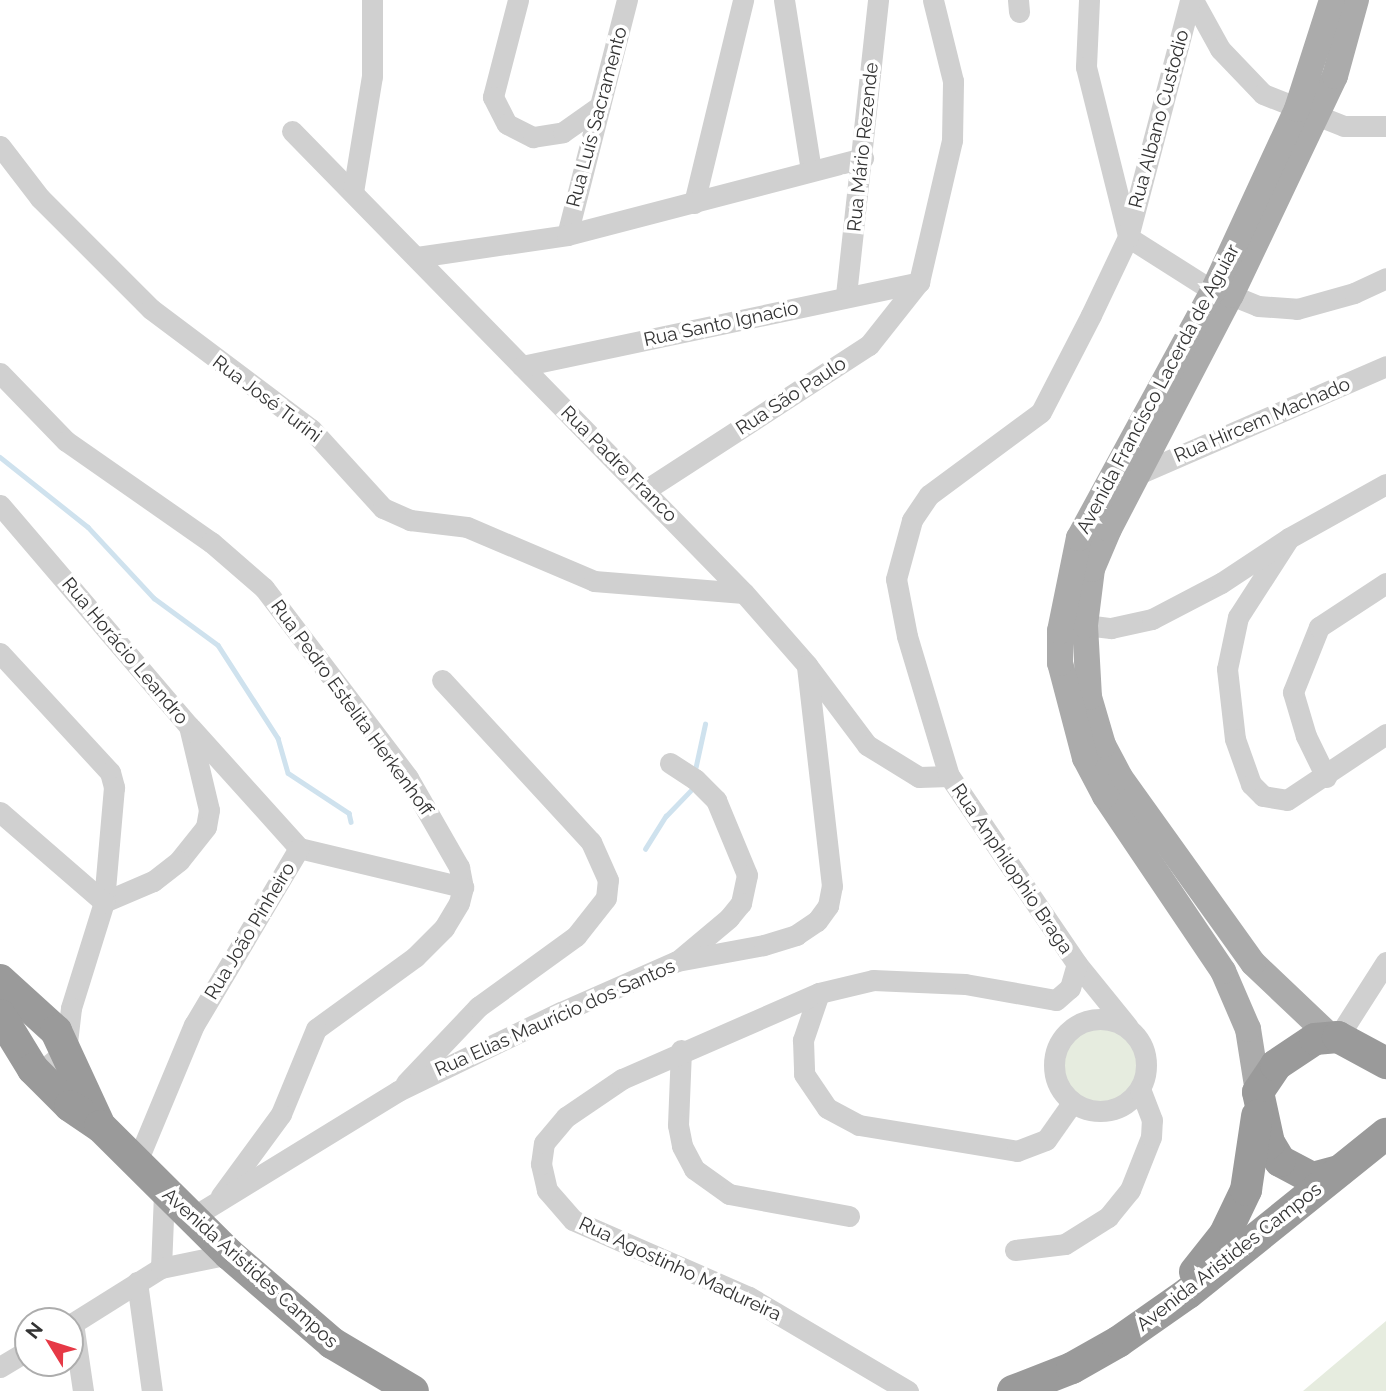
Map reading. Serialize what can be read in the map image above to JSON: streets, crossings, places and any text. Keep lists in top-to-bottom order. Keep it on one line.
{"streets":{"highway":["Avenida Aristides Campos"],"main road":["Avenida Francisco Lacerda de Aguiar"],"street":["Rua Luís Sacramento","Rua Albano Custodio","Rua Mário Rezende","Rua Santo Ignacio","Rua São Paulo","Rua José Turini","Rua Hircem Machado","Rua Padre Franco","Rua Horácio Leandro","Rua Pedro Estelita Herkenhoff","Rua Anphilophio Braga","Rua João Pinheiro","Rua Elias Maurício dos Santos","Rua Agostinho Madureira"]},"crossings":[["Rua Albano Custodio","Rua Anphilophio Braga"],["Rua Mário Rezende","Rua Santo Ignacio"],["Rua Santo Ignacio","Rua São Paulo"],["Rua Santo Ignacio","Rua Padre Franco"],["Avenida Francisco Lacerda de Aguiar","Rua Hircem Machado"],["Avenida Francisco Lacerda de Aguiar","Avenida Aristides Campos"],["Rua São Paulo","Rua Padre Franco"],["Rua José Turini","Rua Padre Franco"],["Rua Padre Franco","Rua Anphilophio Braga"],["Rua Padre Franco","Rua Elias Maurício dos Santos"],["Rua Horácio Leandro","Rua João Pinheiro"],["Rua Anphilophio Braga","Rua Agostinho Madureira"],["Rua João Pinheiro","Avenida Aristides Campos"],["Rua Elias Maurício dos Santos","Avenida Aristides Campos"]],"north":"top left"}
